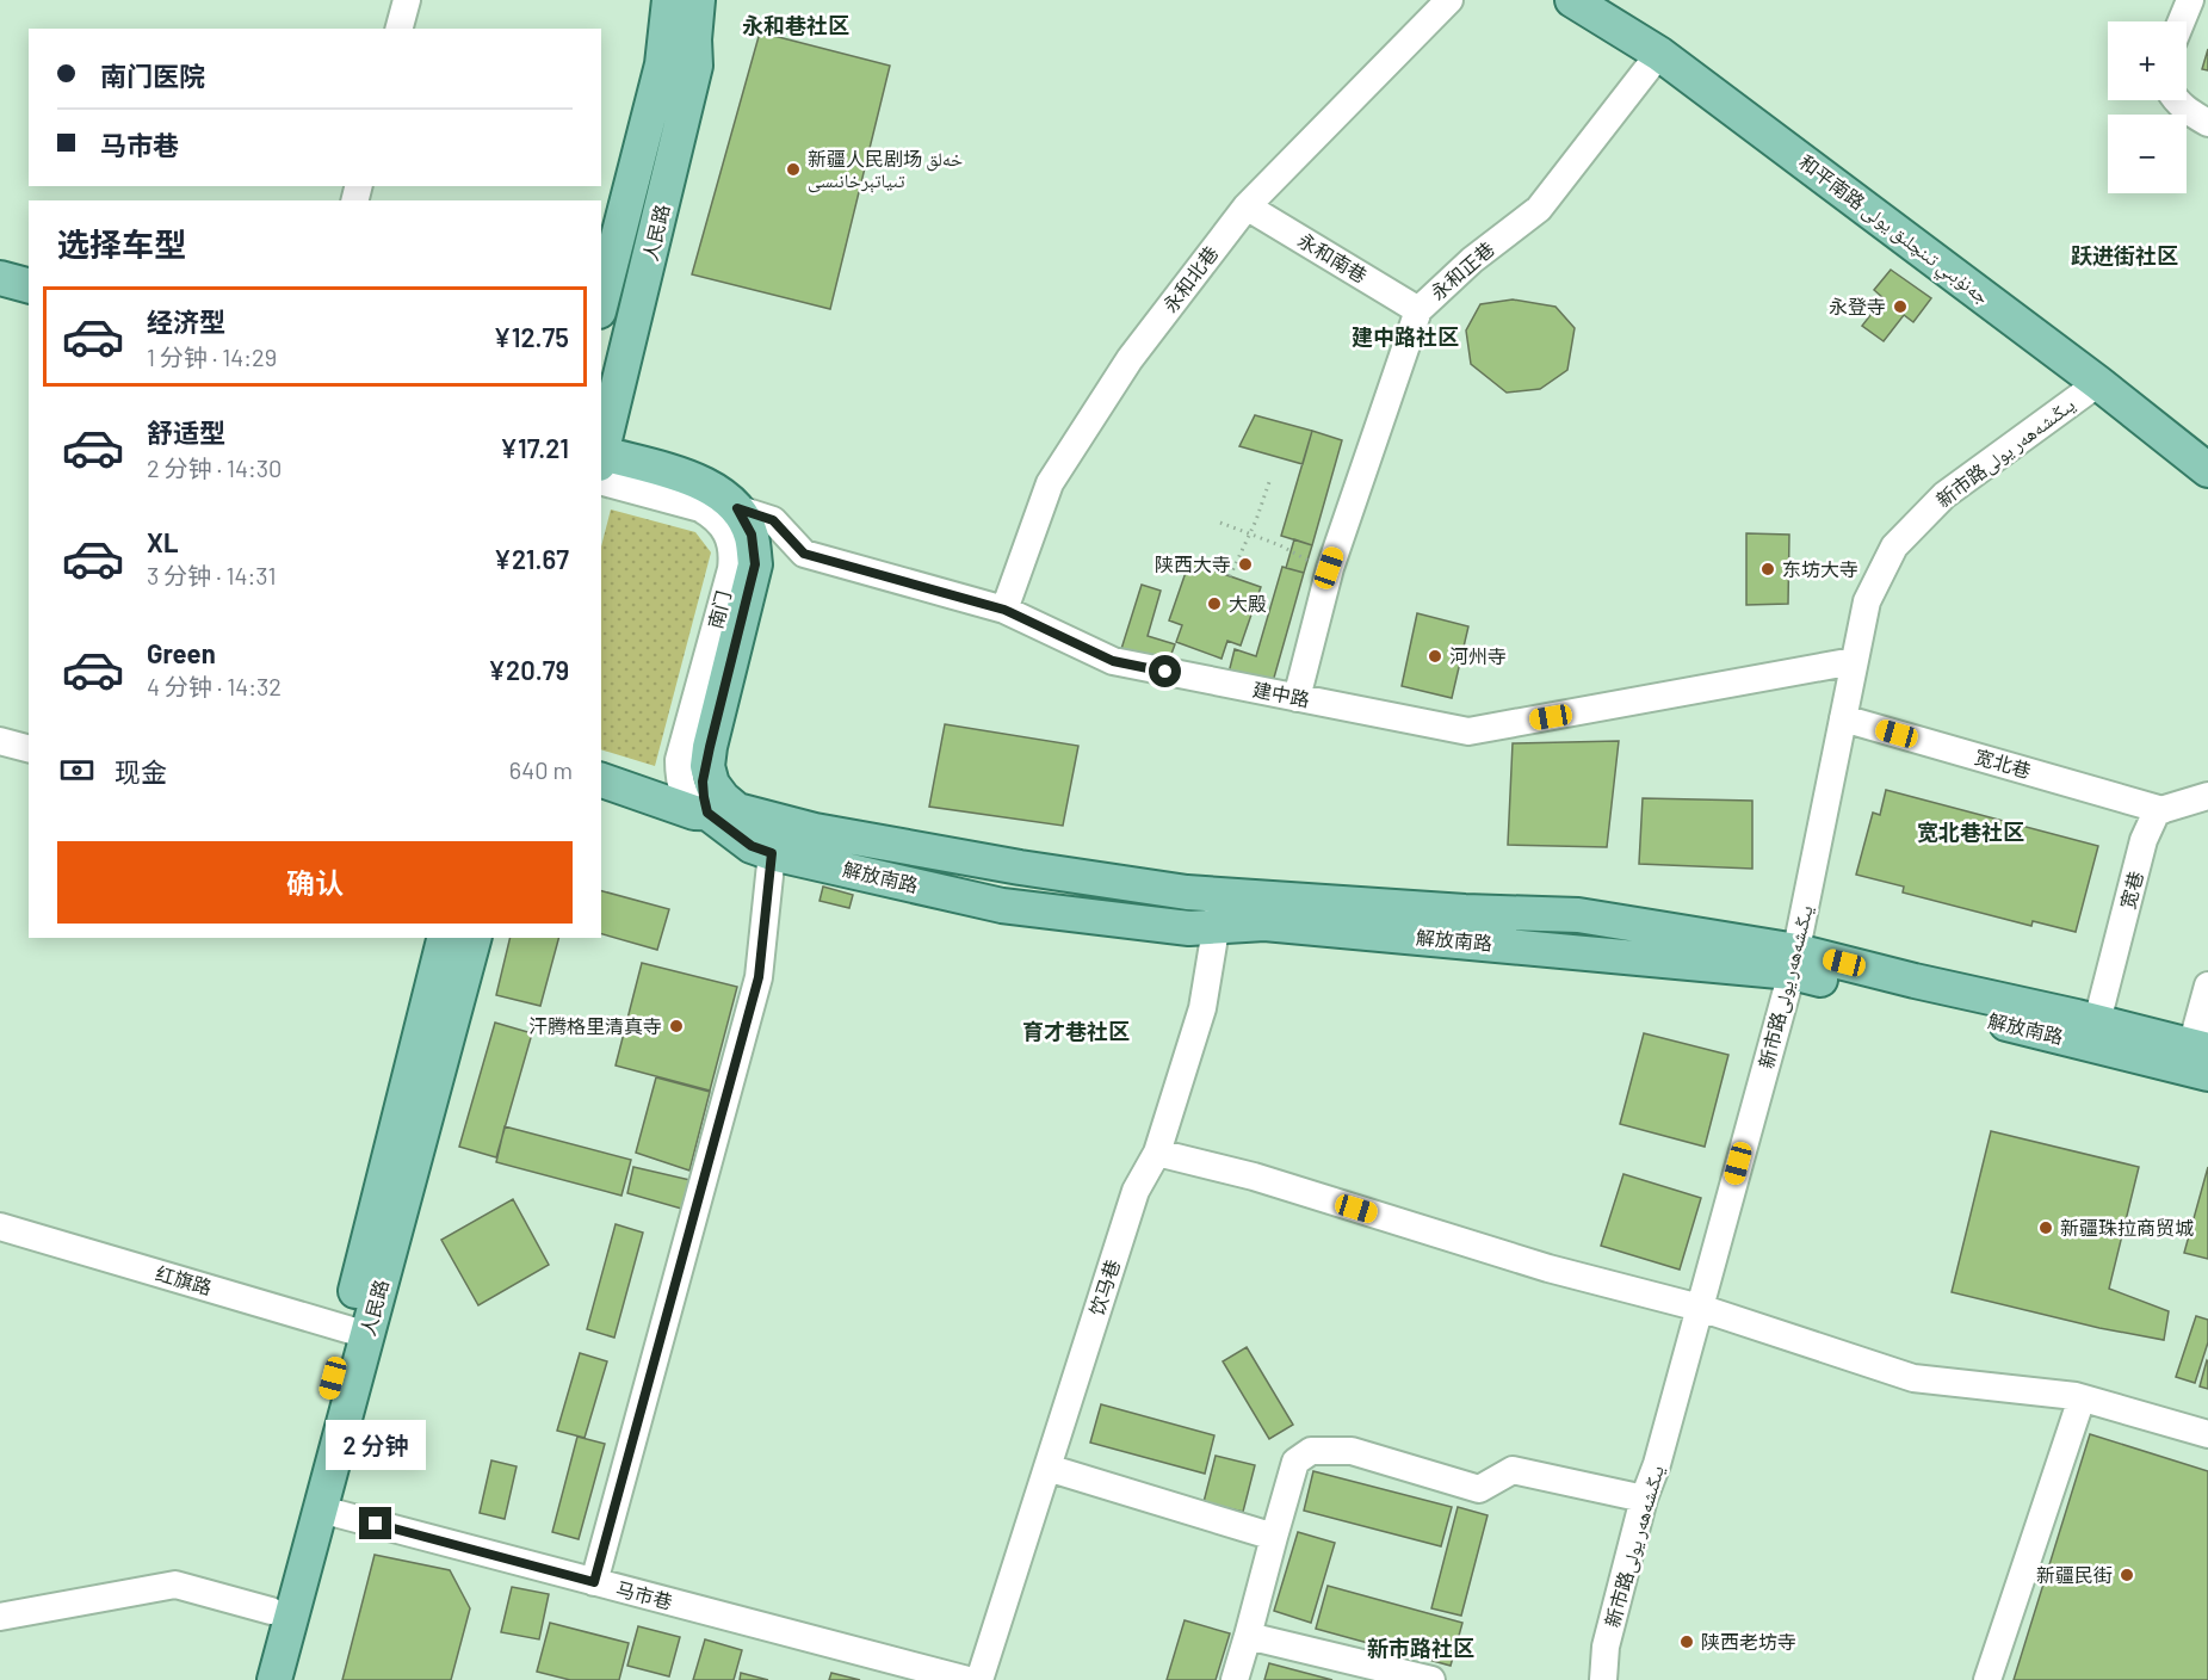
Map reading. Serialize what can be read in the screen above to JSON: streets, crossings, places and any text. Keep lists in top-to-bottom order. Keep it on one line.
{"streets":{"main road":["和平南路 جەنۇبىي تىنچلىق يولى","人民路","解放南路"],"street":["永和南巷","永和正巷","永和北巷","新市路يىڭىشەھەر يولى","南门","建中路","宽北巷","宽巷","红旗路","饮马巷","马市巷"]},"crossings":[["和平南路 جەنۇبىي تىنچلىق يولى","永和正巷"],["和平南路 جەنۇبىي تىنچلىق يولى","新市路يىڭىشەھەر يولى"],["人民路","红旗路"],["人民路","马市巷"],["永和南巷","永和正巷"],["永和南巷","永和北巷"],["永和正巷","建中路"],["永和北巷","建中路"],["新市路يىڭىشەھەر يولى","建中路"],["新市路يىڭىشەھەر يولى","宽北巷"],["新市路يىڭىشەھەر يولى","解放南路"],["南门","解放南路"],["建中路","解放南路"],["宽北巷","宽巷"],["解放南路","宽巷"],["解放南路","饮马巷"]],"districts":["永和巷社区","跃进街社区","建中路社区","宽北巷社区","育才巷社区","新市路社区"],"places":["新疆人民剧场 خەلق تىياتېرخانىسى","永登寺","陕西大寺","东坊大寺","大殿","河州寺","汗腾格里清真寺","新疆珠拉商贸城","新疆民街","陕西老坊寺"],"page":{"map_buttons":["+","−"],"banner":["南门医院","马市巷"],"heading":"选择车型","list":[{"name":"经济型","note":"1 分钟 · 14:29","value":"¥12.75"},{"name":"舒适型","note":"2 分钟 · 14:30","value":"¥17.21"},{"name":"XL","note":"3 分钟 · 14:31","value":"¥21.67"},{"name":"Green","note":"4 分钟 · 14:32","value":"¥20.79"}],"pay":["现金","640 m"],"buttons":"确认","bubble":"2 分钟"}}
